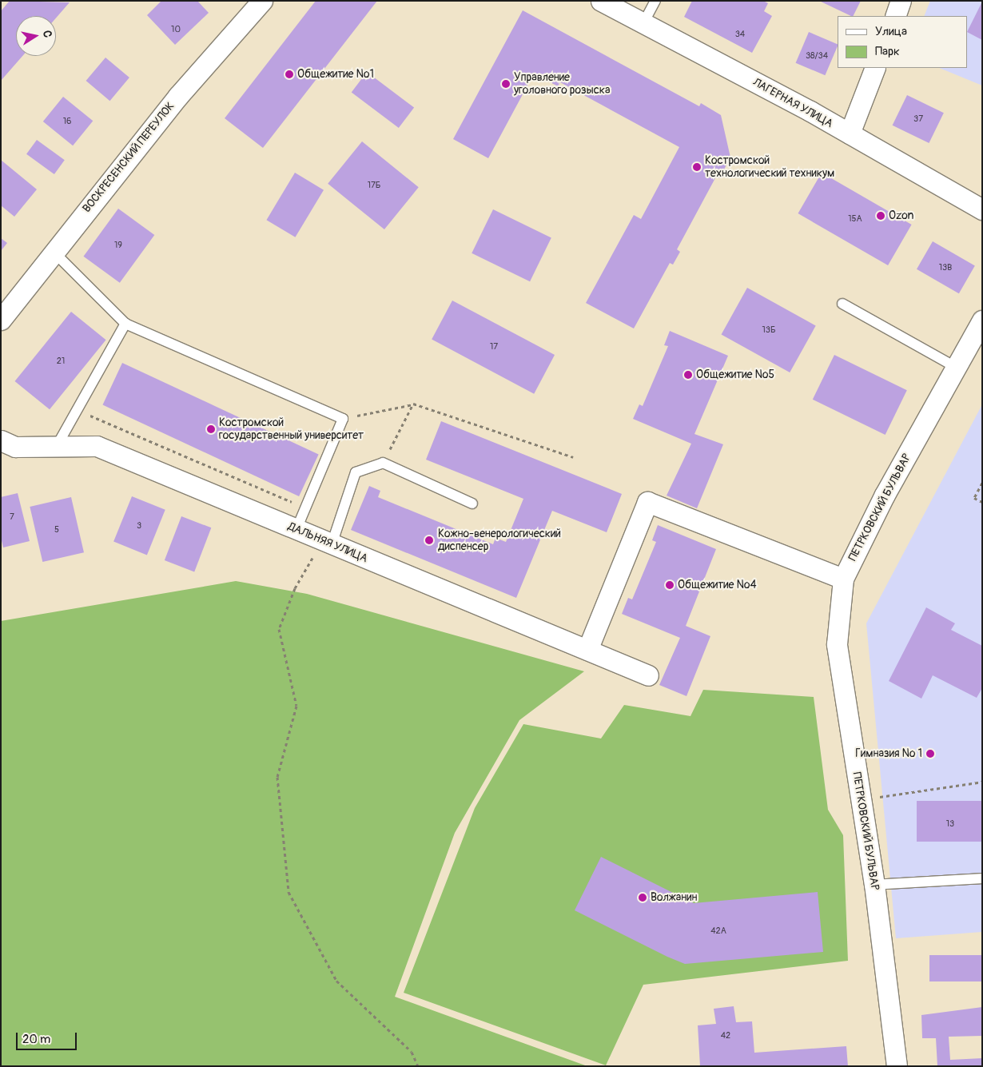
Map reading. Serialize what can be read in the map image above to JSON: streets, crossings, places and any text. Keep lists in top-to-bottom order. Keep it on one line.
{"streets":{"street":["ЛАГЕРНАЯ УЛИЦА","ВОСКРЕСЕНСКИЙ ПЕРЕУЛОК","ПЕТРКОВСКИЙ БУЛЬВАР","ДАЛЬНЯЯ УЛИЦА"]},"places":["Общежитие №1","Управление уголовного розыска","Костромской технологический техникум","Ozon","Общежитие №5","Костромской государственный университет","Кожно-венерологический диспенсер","Общежитие №4","Гимназия № 1","Волжанин"],"house_numbers":["10","34","38/34","37","16","17Б","15А","19","13В","13Б","17","21","7","3","5","13","42А","42"],"legend":["Улица","Парк"],"scale_bar":"20 m","north":"right"}
